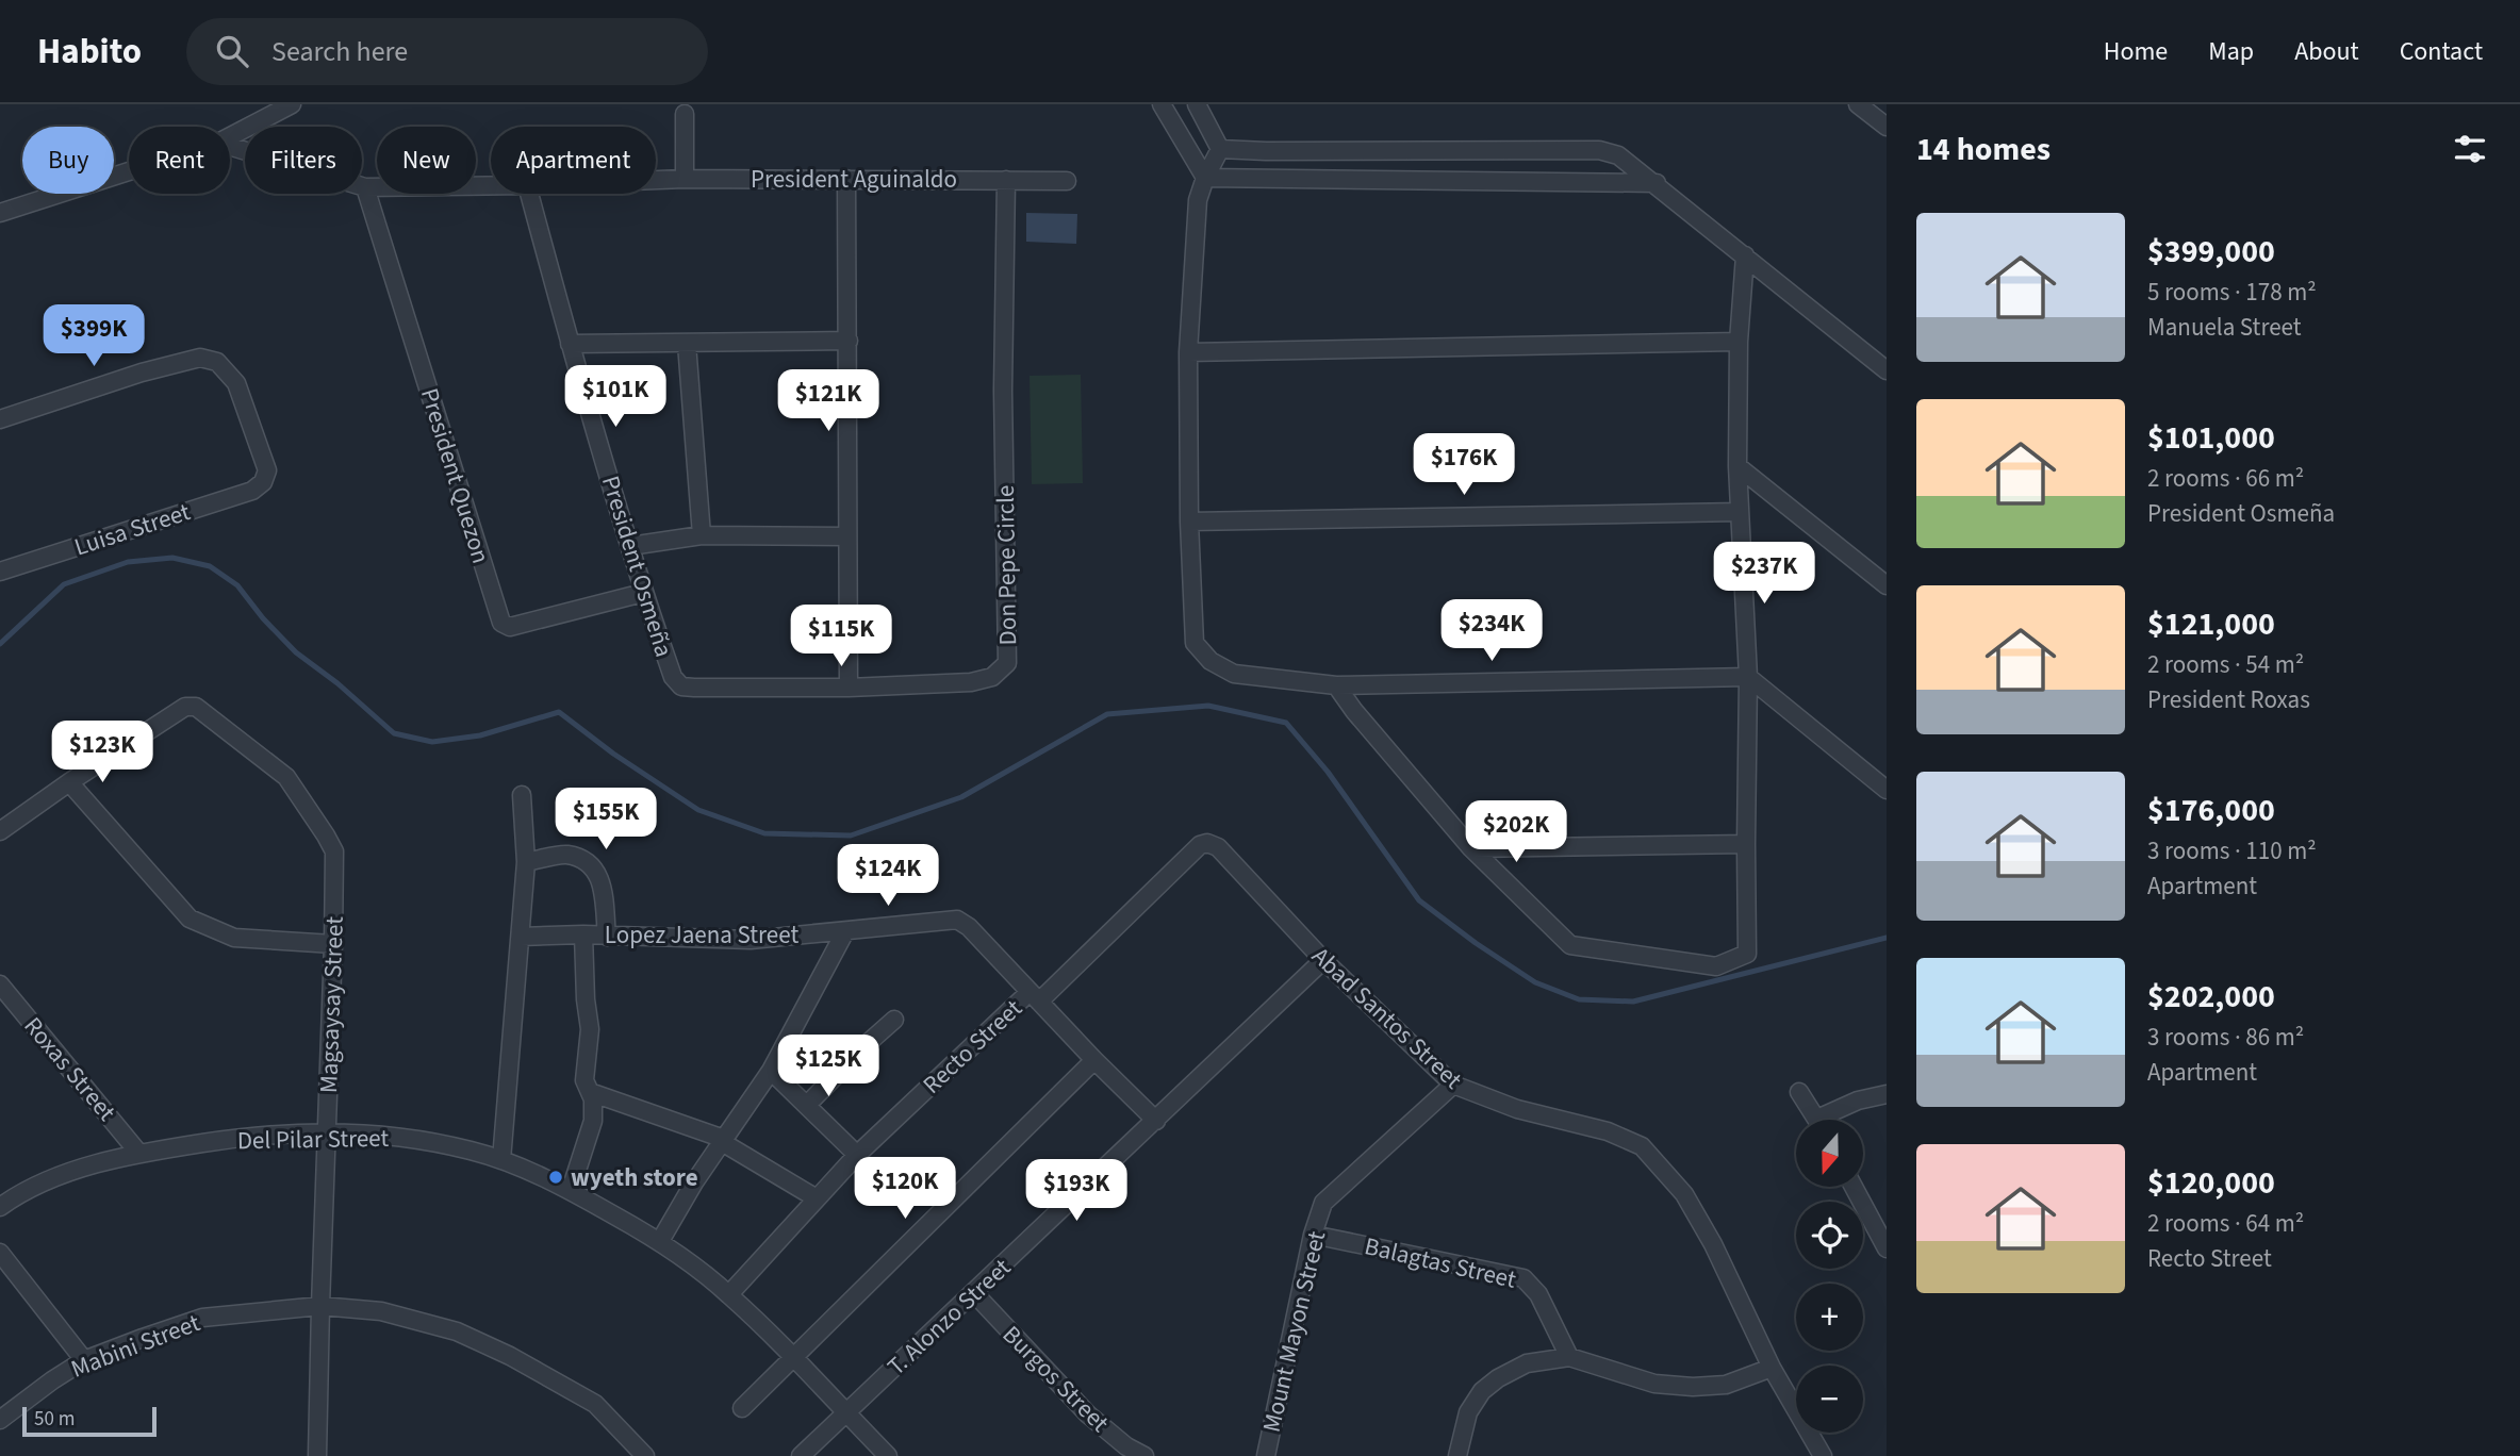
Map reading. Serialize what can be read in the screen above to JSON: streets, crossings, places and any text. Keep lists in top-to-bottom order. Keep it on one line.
{"streets":{"street":["President Aguinaldo","President Quezon","Luisa Street","Don Pepe Circle","President Osmeña","Lopez Jaena Street","Magsaysay Street","Abad Santos Street","Recto Street","Roxas Street","Del Pilar Street","Balagtas Street","T. Alonzo Street","Mount Mayon Street","Mabini Street","Burgos Street"]},"crossings":[["President Aguinaldo","President Quezon"],["President Aguinaldo","Don Pepe Circle"],["President Quezon","President Osmeña"],["Don Pepe Circle","President Osmeña"],["Lopez Jaena Street","Recto Street"],["Lopez Jaena Street","T. Alonzo Street"],["Magsaysay Street","Del Pilar Street"],["Magsaysay Street","Mabini Street"],["Abad Santos Street","Recto Street"],["Abad Santos Street","T. Alonzo Street"],["Abad Santos Street","Mount Mayon Street"],["Recto Street","Del Pilar Street"],["Roxas Street","Del Pilar Street"],["Del Pilar Street","T. Alonzo Street"],["Balagtas Street","Mount Mayon Street"],["T. Alonzo Street","Burgos Street"]],"places":["wyeth store"],"scale_bar":"50 m","north":"bottom","page":{"header":"Habito","search":"Search here","nav":["Home","Map","About","Contact"],"heading":"14 homes","chip":["Buy","Rent","Filters","New","Apartment"],"list":[{"name":"$399,000","note":"5 rooms · 178 m² · Manuela Street"},{"name":"$101,000","note":"2 rooms · 66 m² · President Osmeña"},{"name":"$121,000","note":"2 rooms · 54 m² · President Roxas"},{"name":"$176,000","note":"3 rooms · 110 m² · Apartment"},{"name":"$202,000","note":"3 rooms · 86 m² · Apartment"},{"name":"$120,000","note":"2 rooms · 64 m² · Recto Street"}],"price":["$399K","$101K","$121K","$176K","$237K","$234K","$115K","$123K","$155K","$202K","$124K","$125K","$120K","$193K"],"map_buttons":["+","−"],"scale":"50 m"}}
